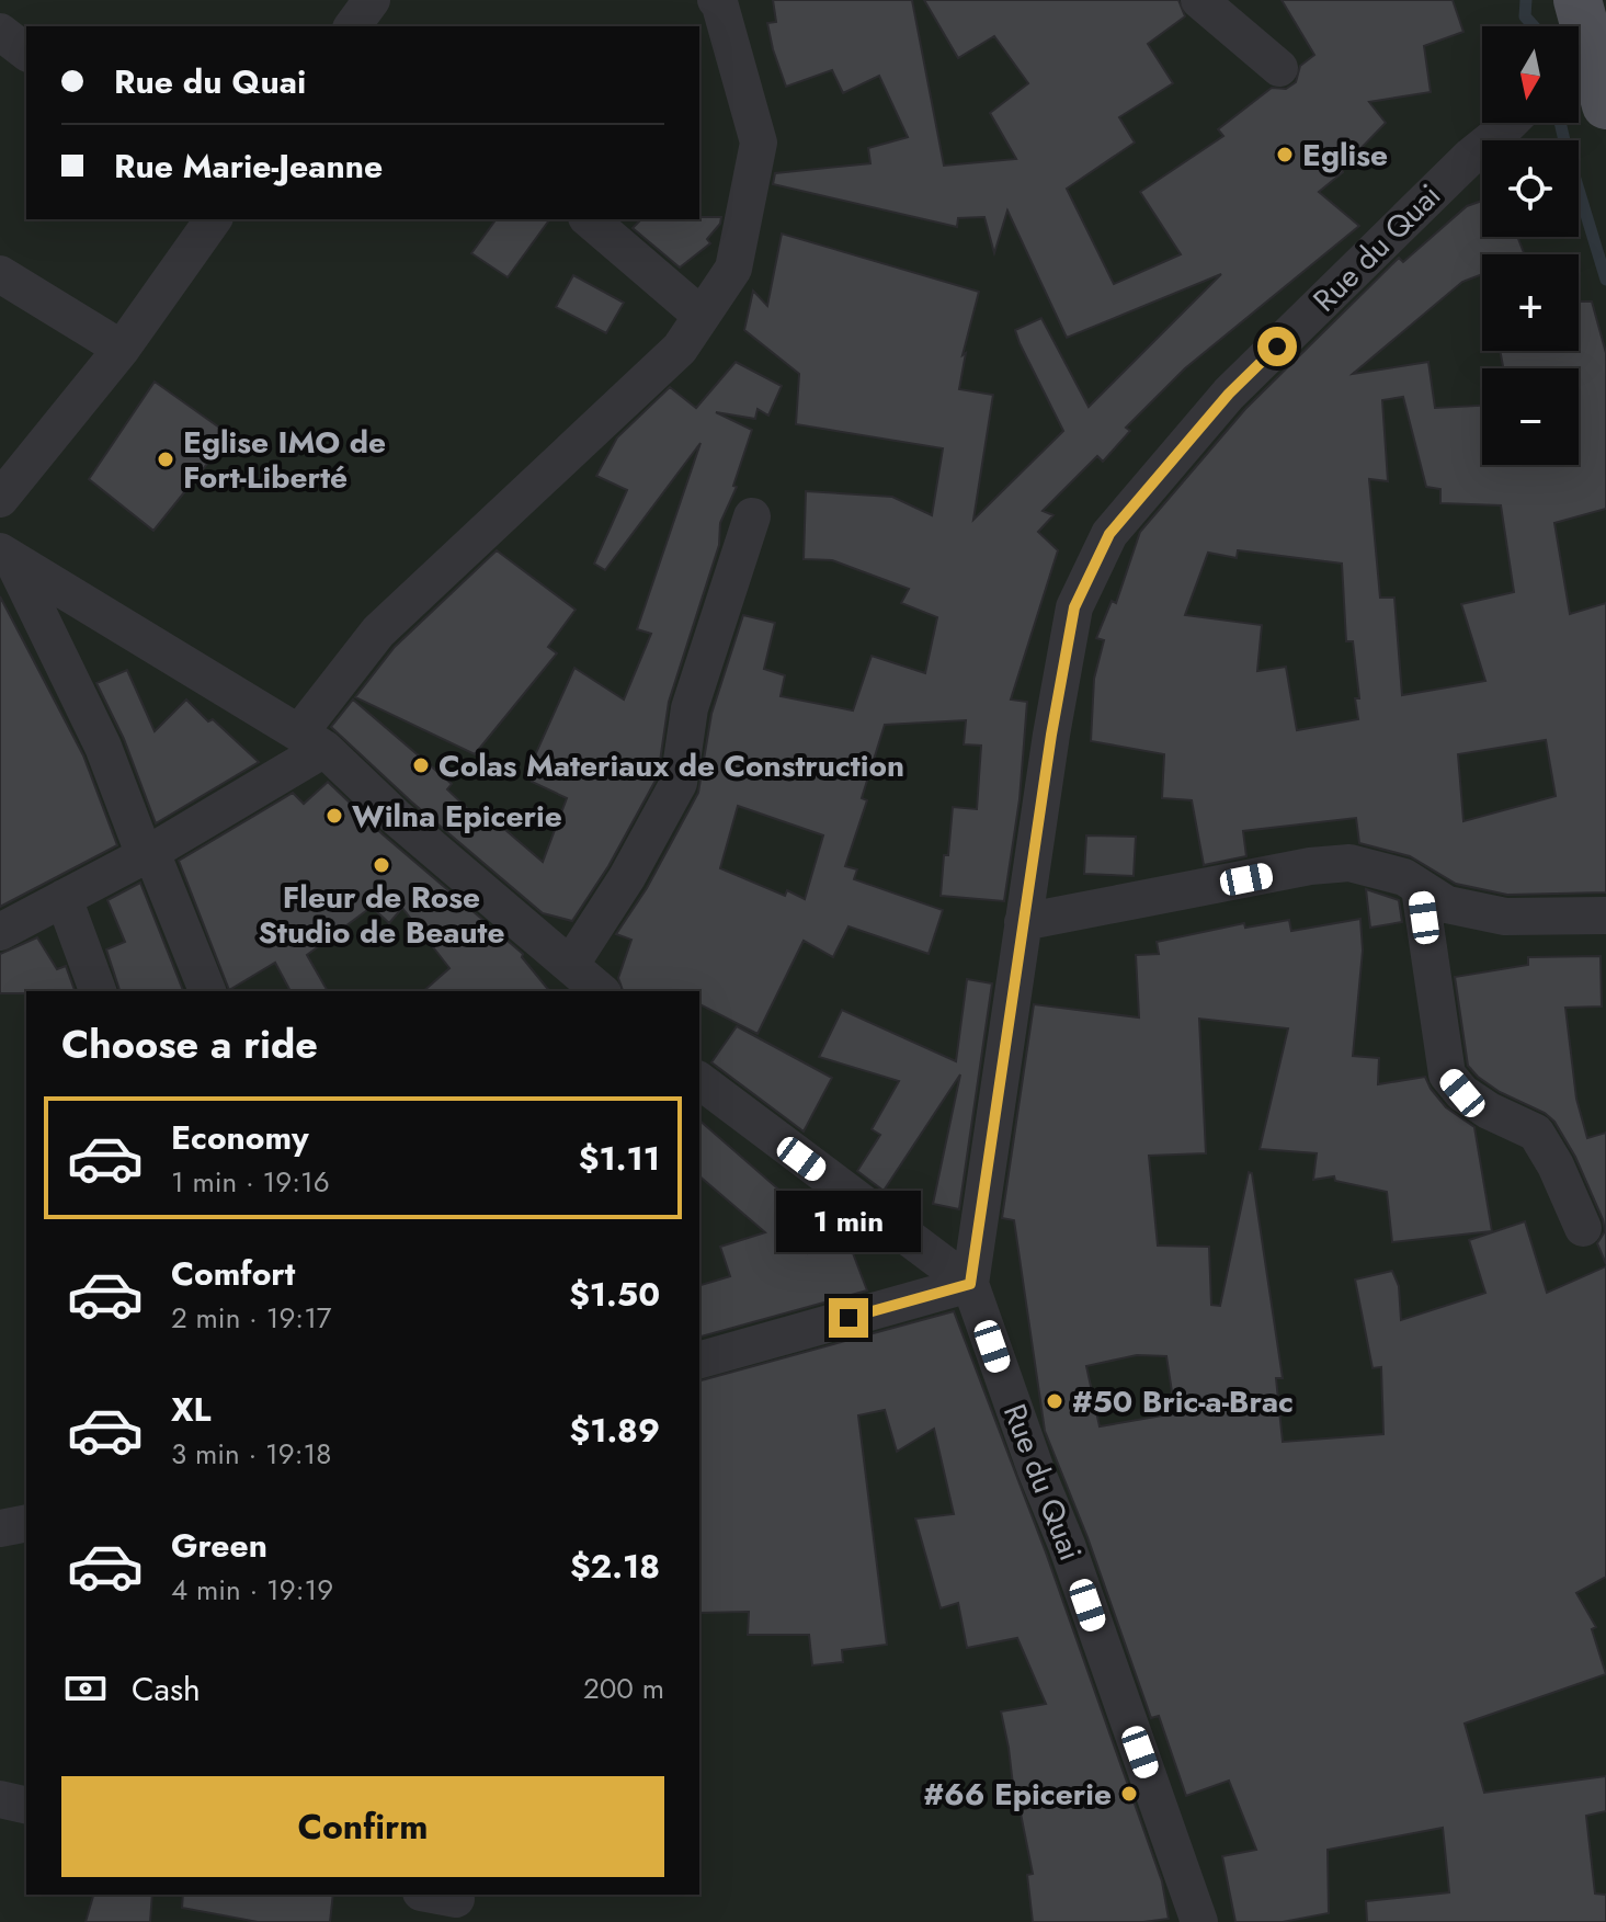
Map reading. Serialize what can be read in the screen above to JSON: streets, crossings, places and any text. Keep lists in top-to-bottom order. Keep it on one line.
{"streets":{"street":["Rue du Quai"]},"places":["Eglise","Eglise IMO de Fort-Liberté","Colas Materiaux de Construction","Wilna Epicerie","Fleur de Rose Studio de Beaute","#50 Bric-a-Brac","#66 Epicerie"],"north":"bottom","page":{"map_buttons":["+","−"],"banner":["Rue du Quai","Rue Marie-Jeanne"],"heading":"Choose a ride","list":[{"name":"Economy","note":"1 min · 19:16","value":"$1.11"},{"name":"Comfort","note":"2 min · 19:17","value":"$1.50"},{"name":"XL","note":"3 min · 19:18","value":"$1.89"},{"name":"Green","note":"4 min · 19:19","value":"$2.18"}],"bubble":"1 min","pay":["Cash","200 m"],"buttons":"Confirm"}}
